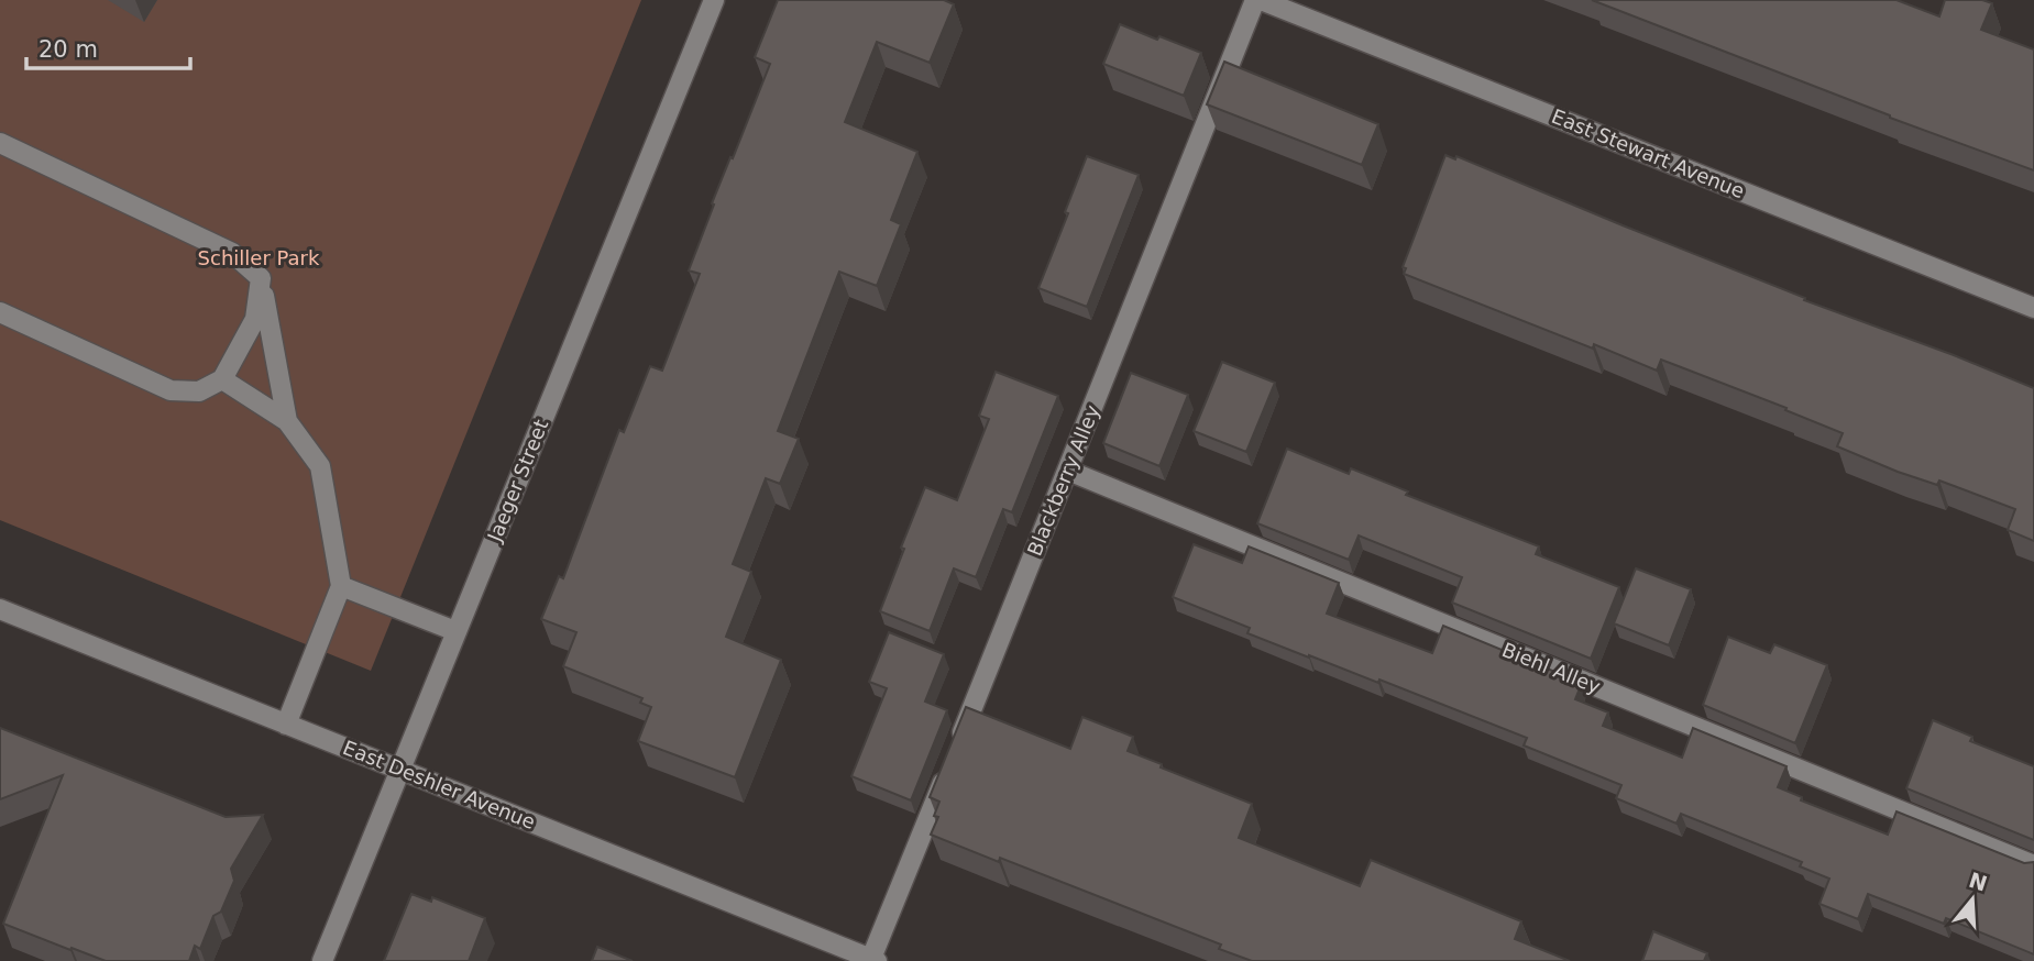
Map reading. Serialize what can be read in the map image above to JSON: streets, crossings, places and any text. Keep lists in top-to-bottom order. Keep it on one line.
{"streets":{"street":["East Stewart Avenue","Jaeger Street","Blackberry Alley","Biehl Alley","East Deshler Avenue"]},"crossings":[["East Stewart Avenue","Blackberry Alley"],["Jaeger Street","East Deshler Avenue"],["Blackberry Alley","Biehl Alley"],["Blackberry Alley","East Deshler Avenue"]],"parks":["Schiller Park"],"scale_bar":"20 m","north":"top"}
